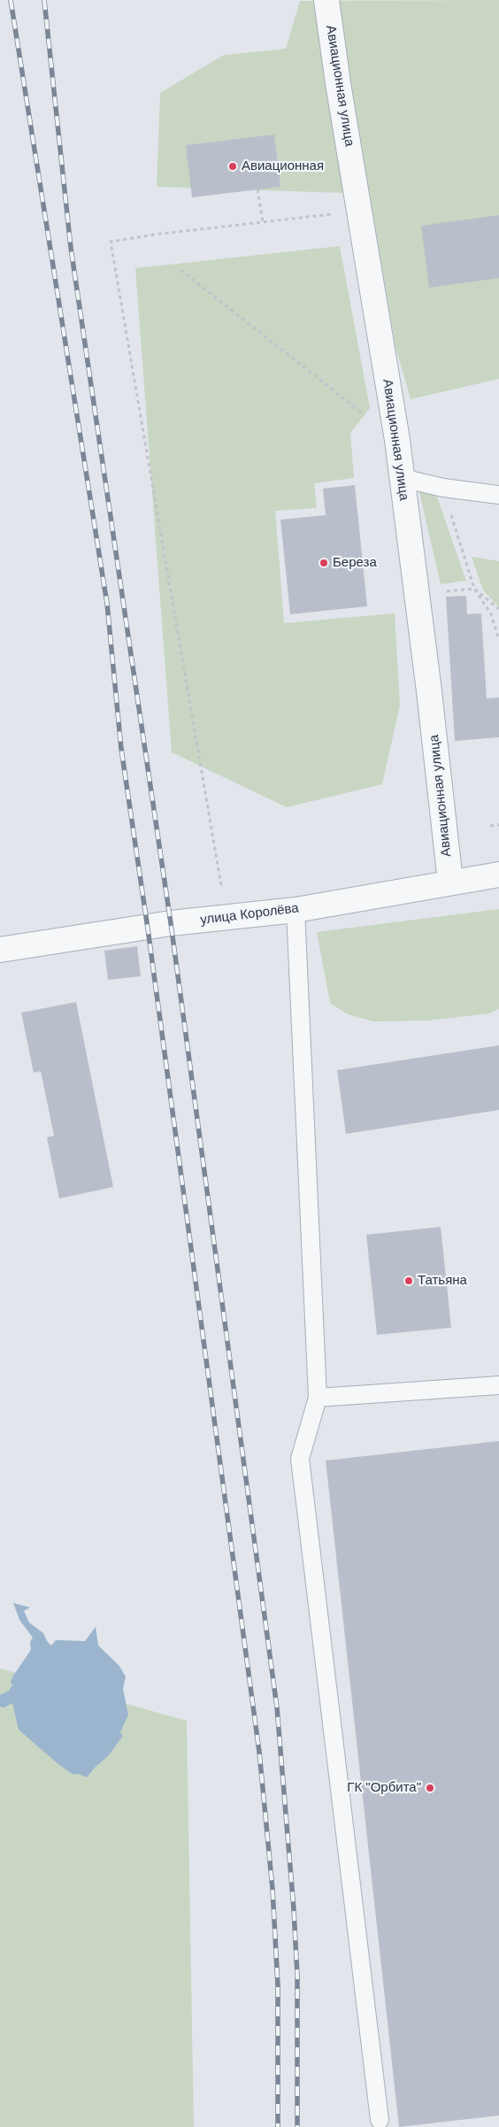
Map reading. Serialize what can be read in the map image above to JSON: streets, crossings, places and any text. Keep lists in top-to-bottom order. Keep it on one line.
{"streets":{"street":["Авиационная улица","улица Королёва"]},"crossings":[["Авиационная улица","улица Королёва"]],"places":["Авиационная","Береза","Татьяна","ГК \"Орбита\""]}
